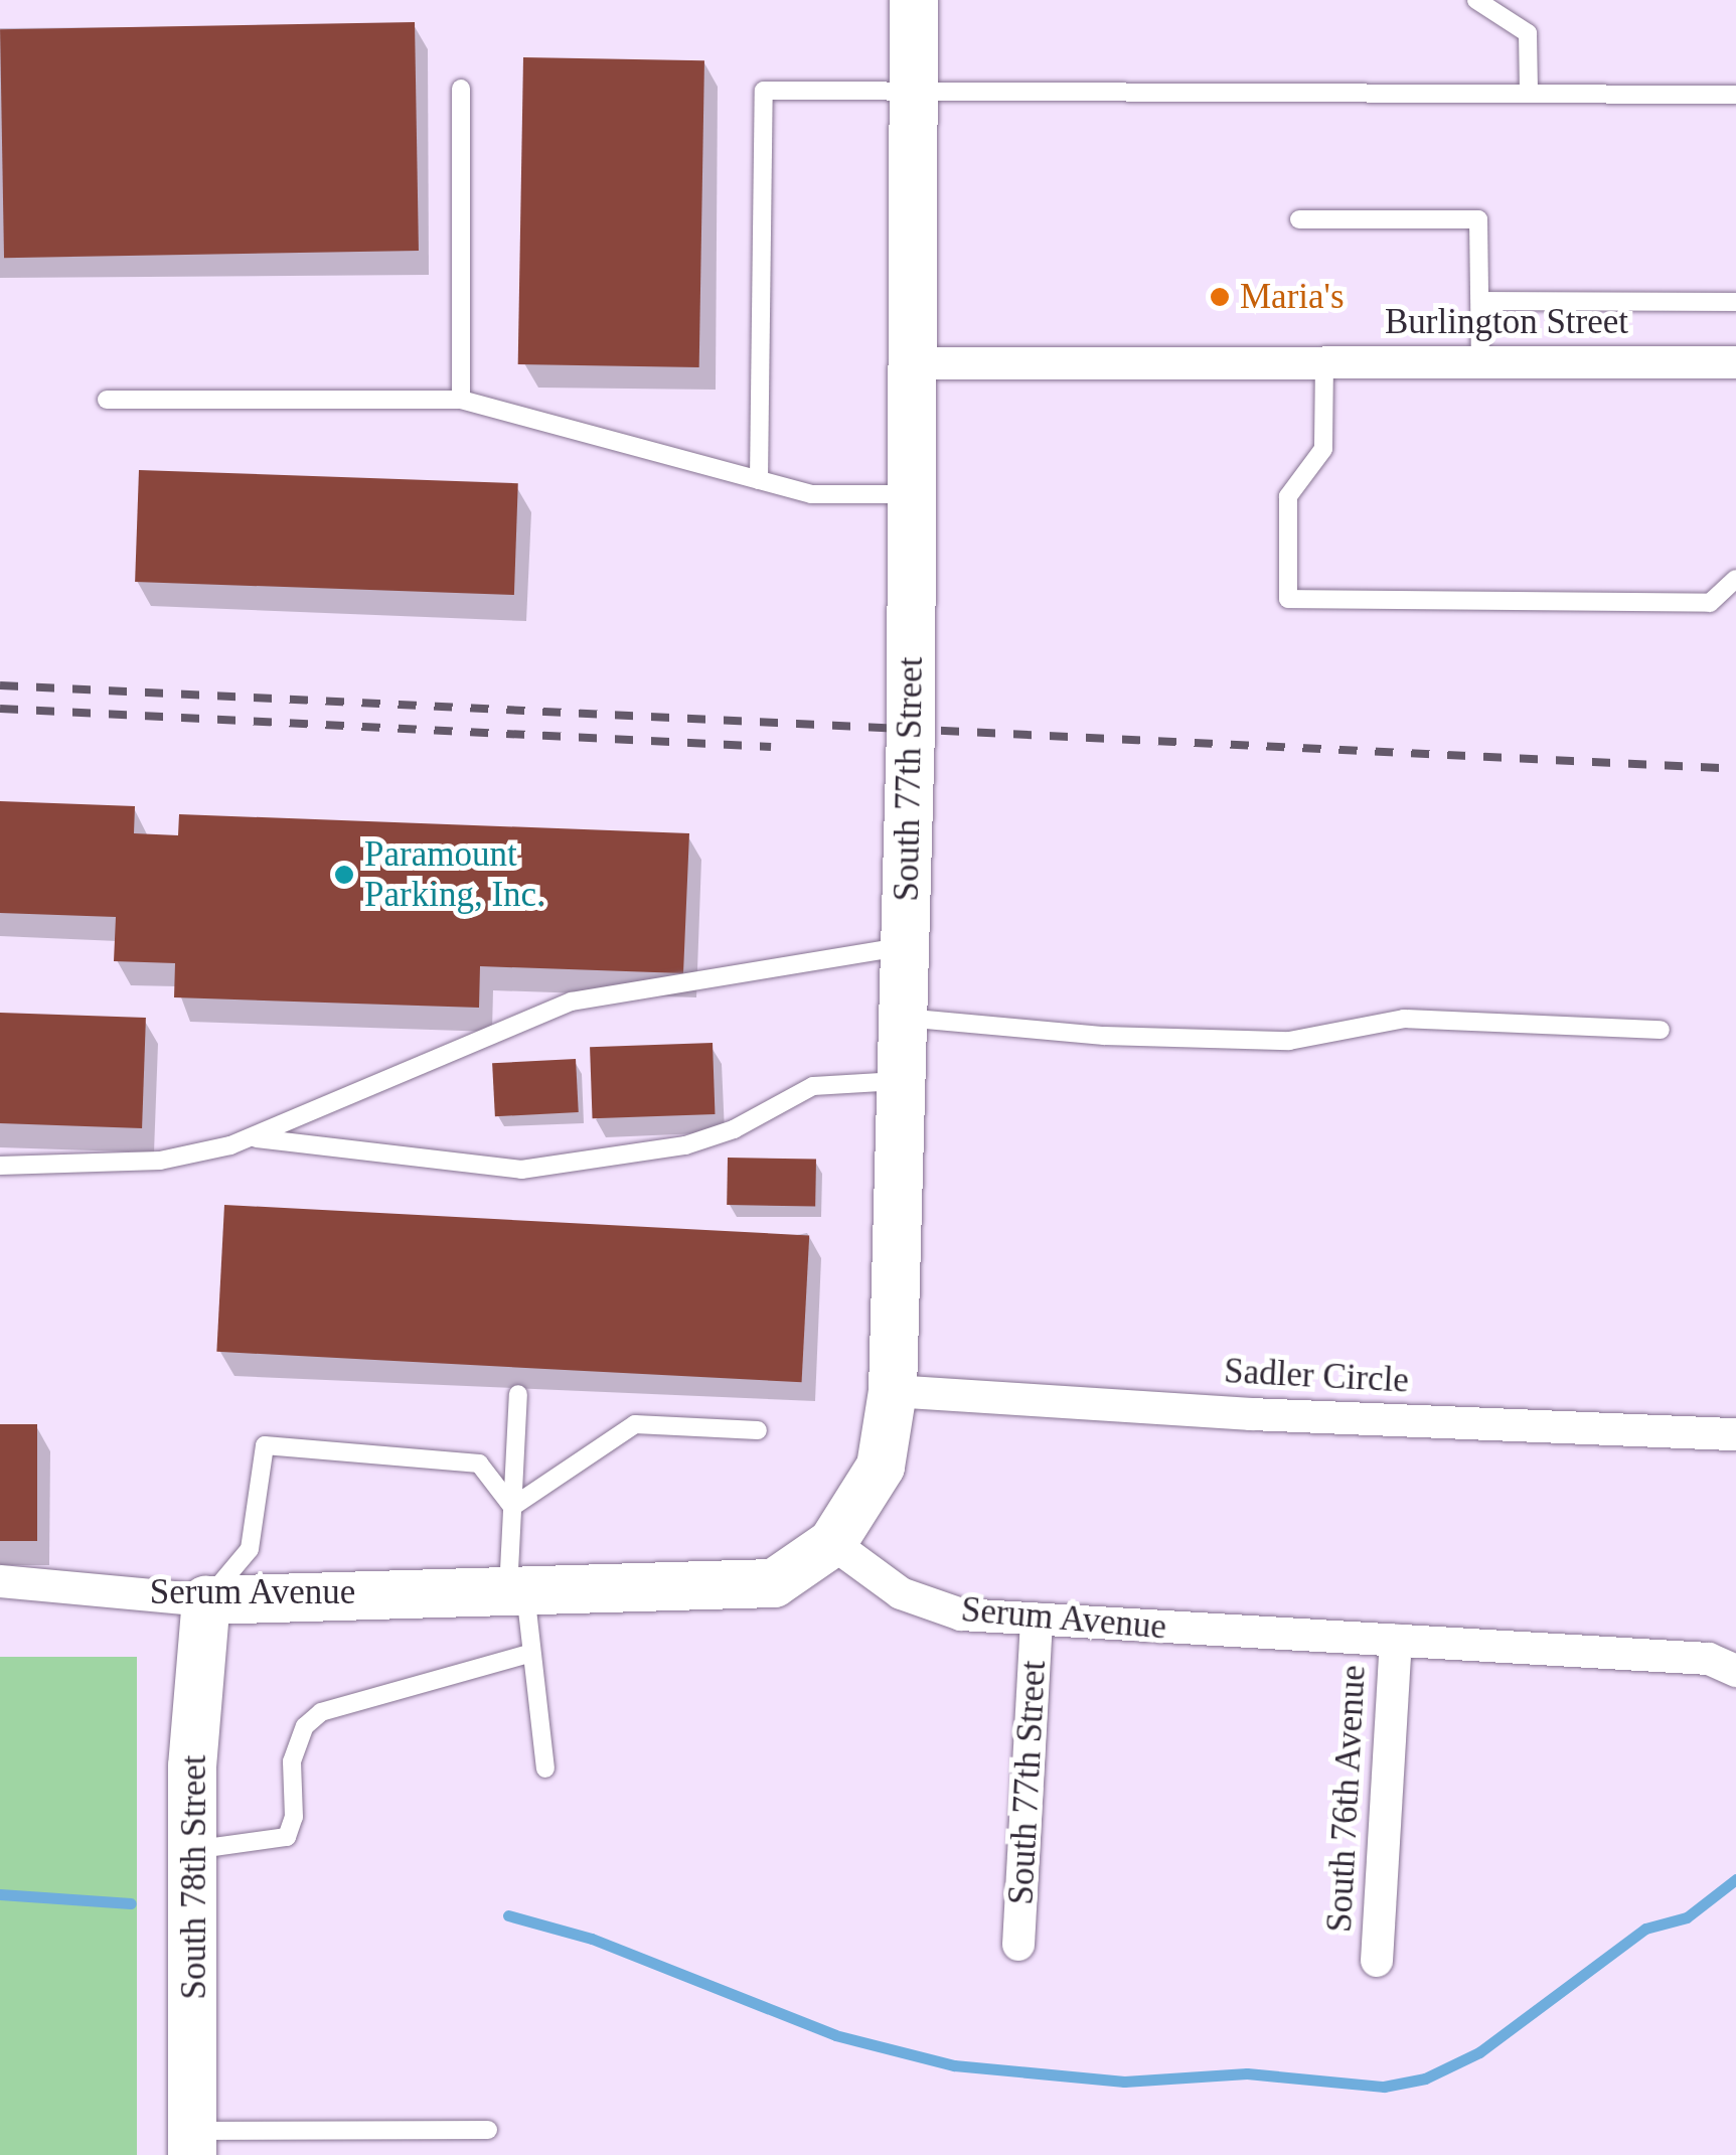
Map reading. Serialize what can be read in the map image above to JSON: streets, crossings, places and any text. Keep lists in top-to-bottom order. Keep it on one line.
{"streets":{"street":["Burlington Street","South 77th Street","Sadler Circle","Serum Avenue","South 76th Avenue","South 78th Street"]},"crossings":[["Burlington Street","South 77th Street"],["South 77th Street","Sadler Circle"],["South 77th Street","Serum Avenue"],["Serum Avenue","South 76th Avenue"],["Serum Avenue","South 78th Street"]],"places":["Maria's","Paramount Parking, Inc."]}
